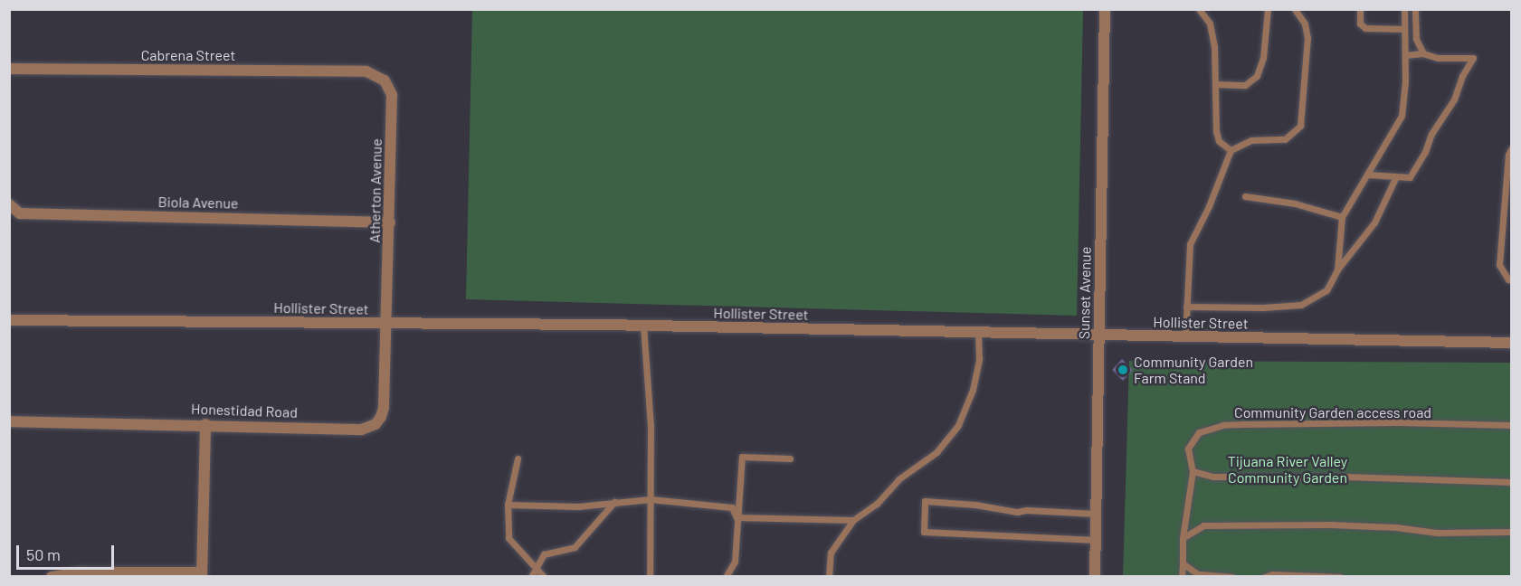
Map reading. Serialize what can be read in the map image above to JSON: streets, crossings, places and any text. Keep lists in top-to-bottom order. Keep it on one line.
{"streets":{"street":["Cabrena Street","Atherton Avenue","Biola Avenue","Sunset Avenue","Hollister Street","Honestidad Road"],"lane":["Community Garden access road"]},"crossings":[["Cabrena Street","Atherton Avenue"],["Atherton Avenue","Biola Avenue"],["Atherton Avenue","Hollister Street"],["Atherton Avenue","Honestidad Road"],["Sunset Avenue","Hollister Street"],["Hollister Street","Honestidad Road"]],"parks":["Tijuana River Valley Community Garden"],"places":["Community Garden Farm Stand"],"scale_bar":"50 m"}
